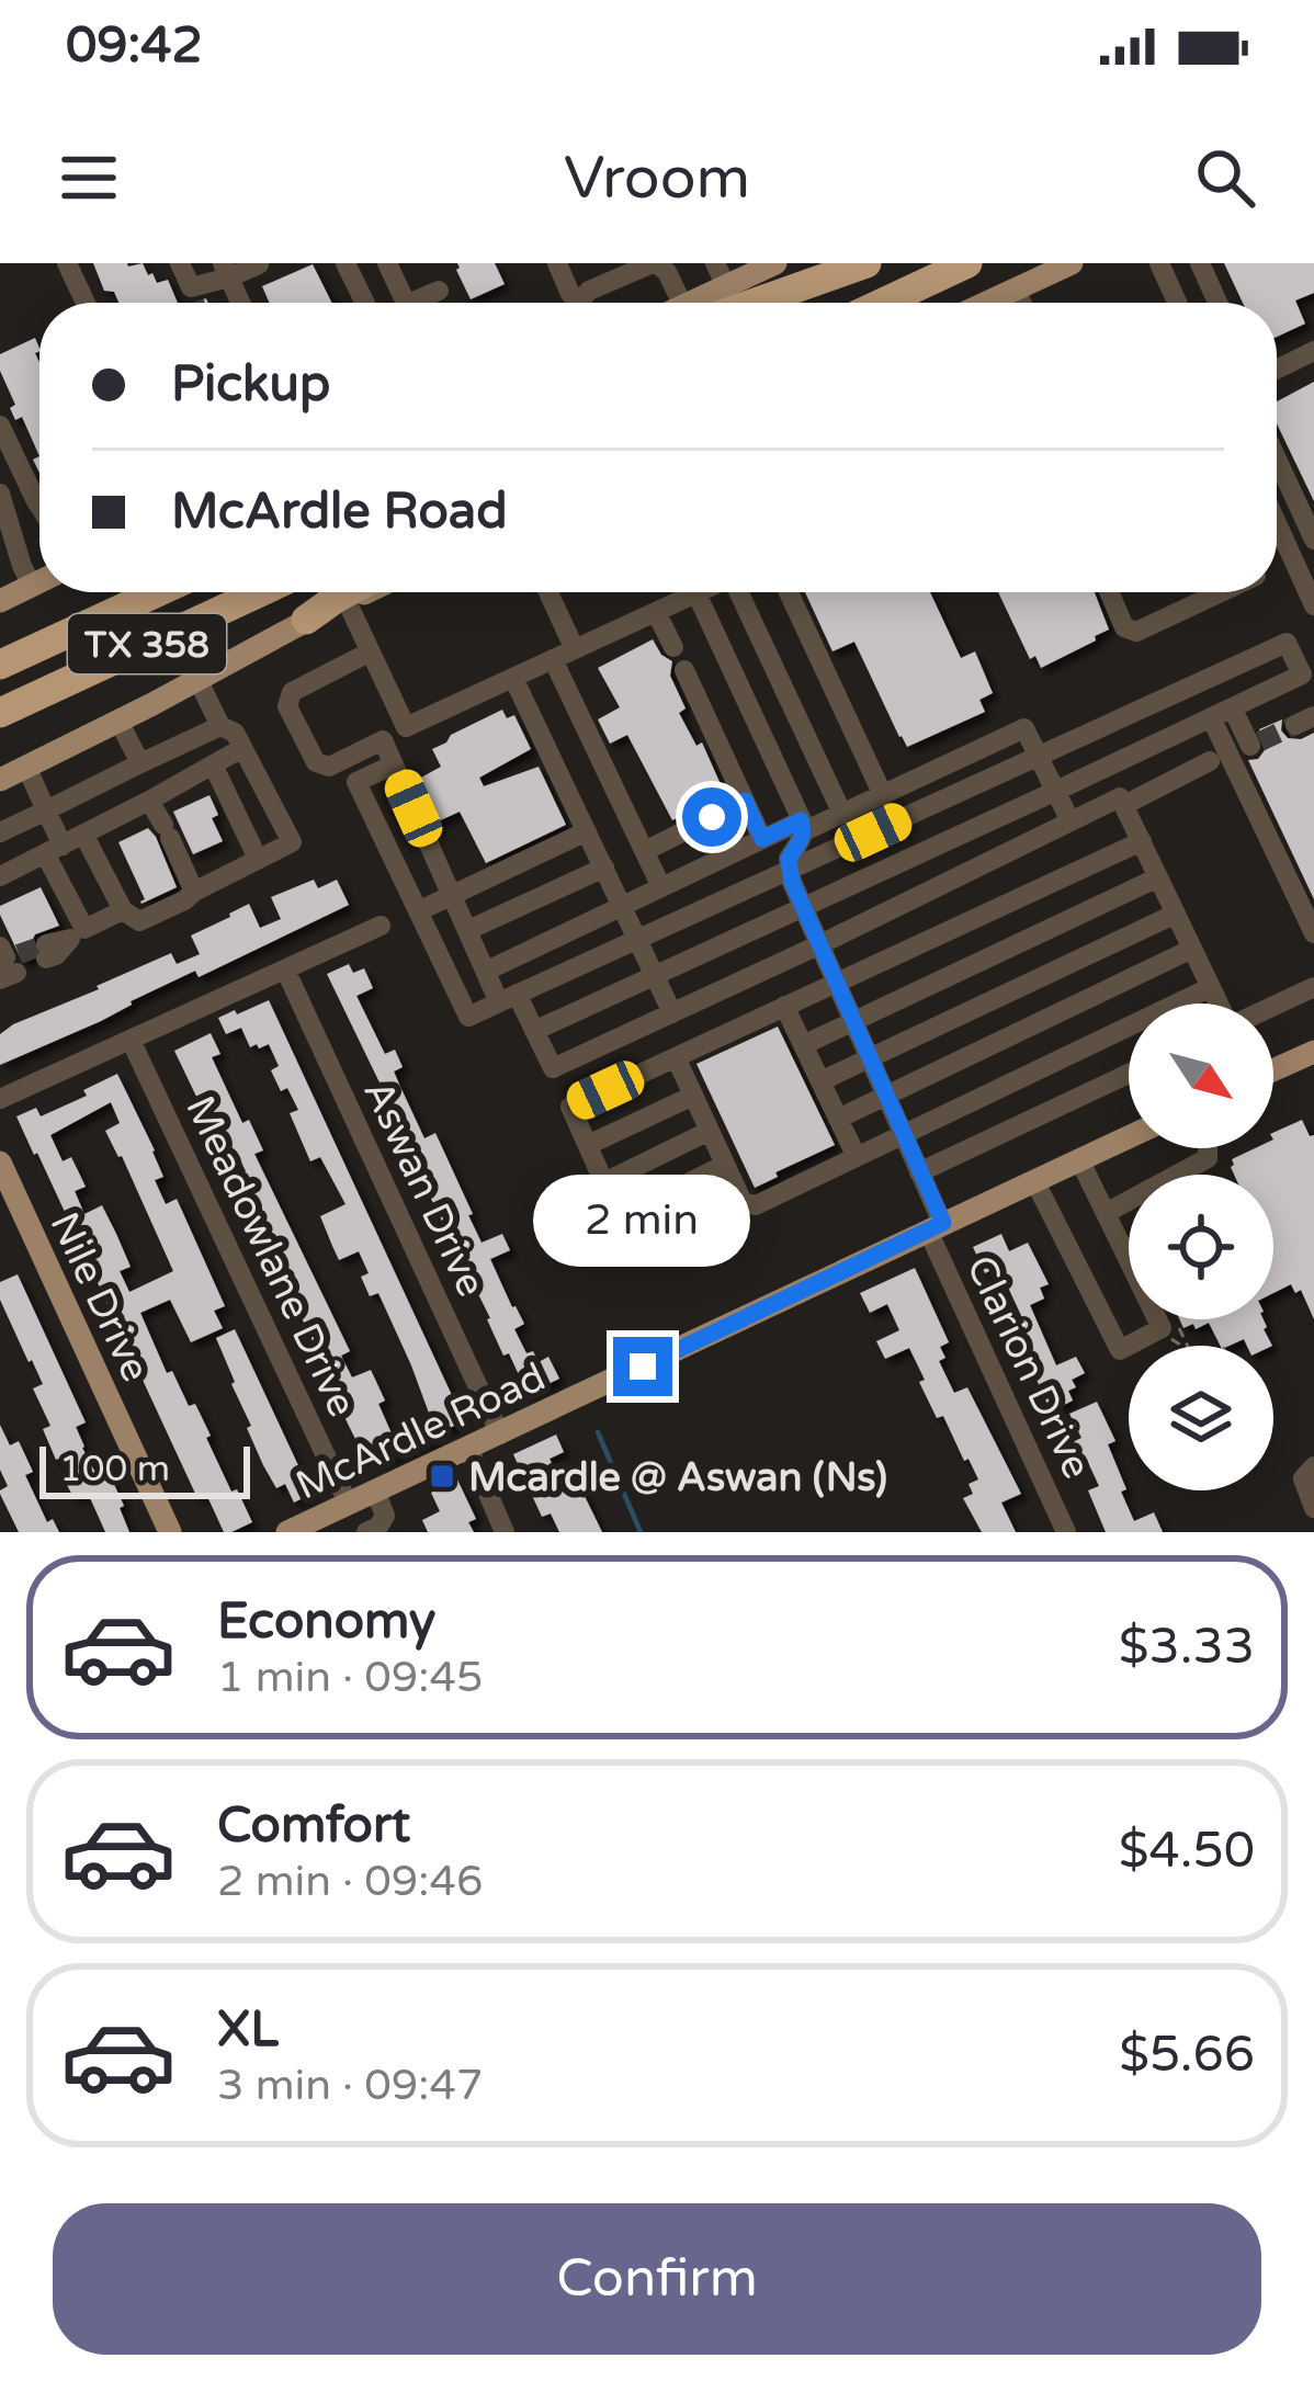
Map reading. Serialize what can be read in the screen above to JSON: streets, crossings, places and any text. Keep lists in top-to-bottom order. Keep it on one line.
{"streets":{"highway":["TX 358"],"main road":["Nile Drive","McArdle Road"],"street":["Aswan Drive","Meadowlane Drive","Clarion Drive"]},"crossings":[["Aswan Drive","McArdle Road"],["Meadowlane Drive","McArdle Road"],["Clarion Drive","McArdle Road"]],"places":{"transit":["Mcardle @ Aswan (Ns)"]},"scale_bar":"100 m","north":"bottom right","page":{"status":"09:42","header":"Vroom","banner":["Pickup","McArdle Road"],"bubble":"2 min","scale":"100 m","list":[{"name":"Economy","note":"1 min · 09:45","value":"$3.33"},{"name":"Comfort","note":"2 min · 09:46","value":"$4.50"},{"name":"XL","note":"3 min · 09:47","value":"$5.66"}],"buttons":"Confirm"}}
